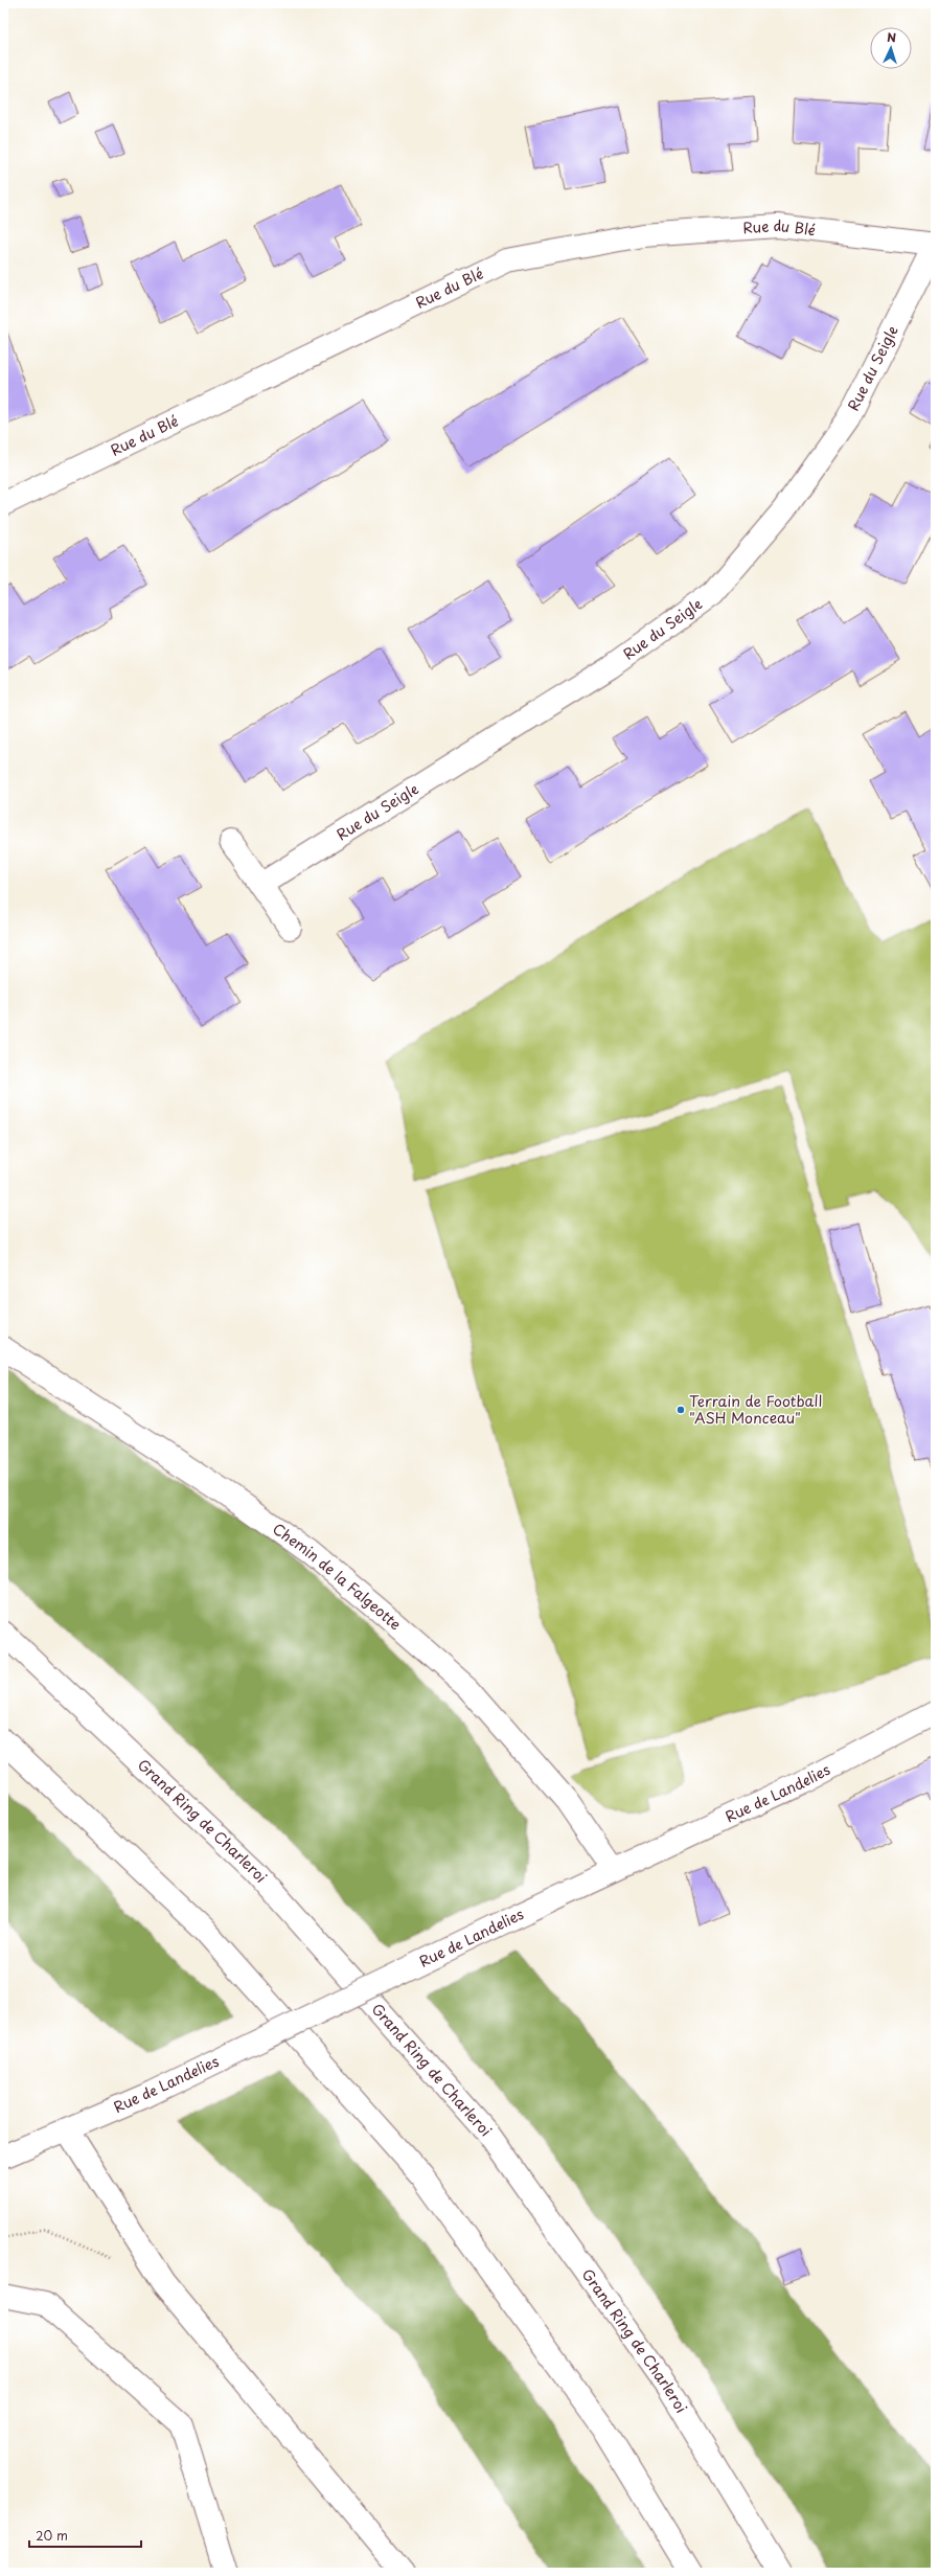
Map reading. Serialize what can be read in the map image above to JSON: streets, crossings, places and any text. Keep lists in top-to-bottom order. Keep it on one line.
{"streets":{"main road":["Rue du Blé","Rue du Seigle","Chemin de la Falgeotte","Rue de Landelies","Grand Ring de Charleroi"]},"crossings":[["Rue du Blé","Rue du Seigle"],["Chemin de la Falgeotte","Rue de Landelies"]],"places":["Terrain de Football \"ASH Monceau\""],"scale_bar":"20 m","north":"top"}
